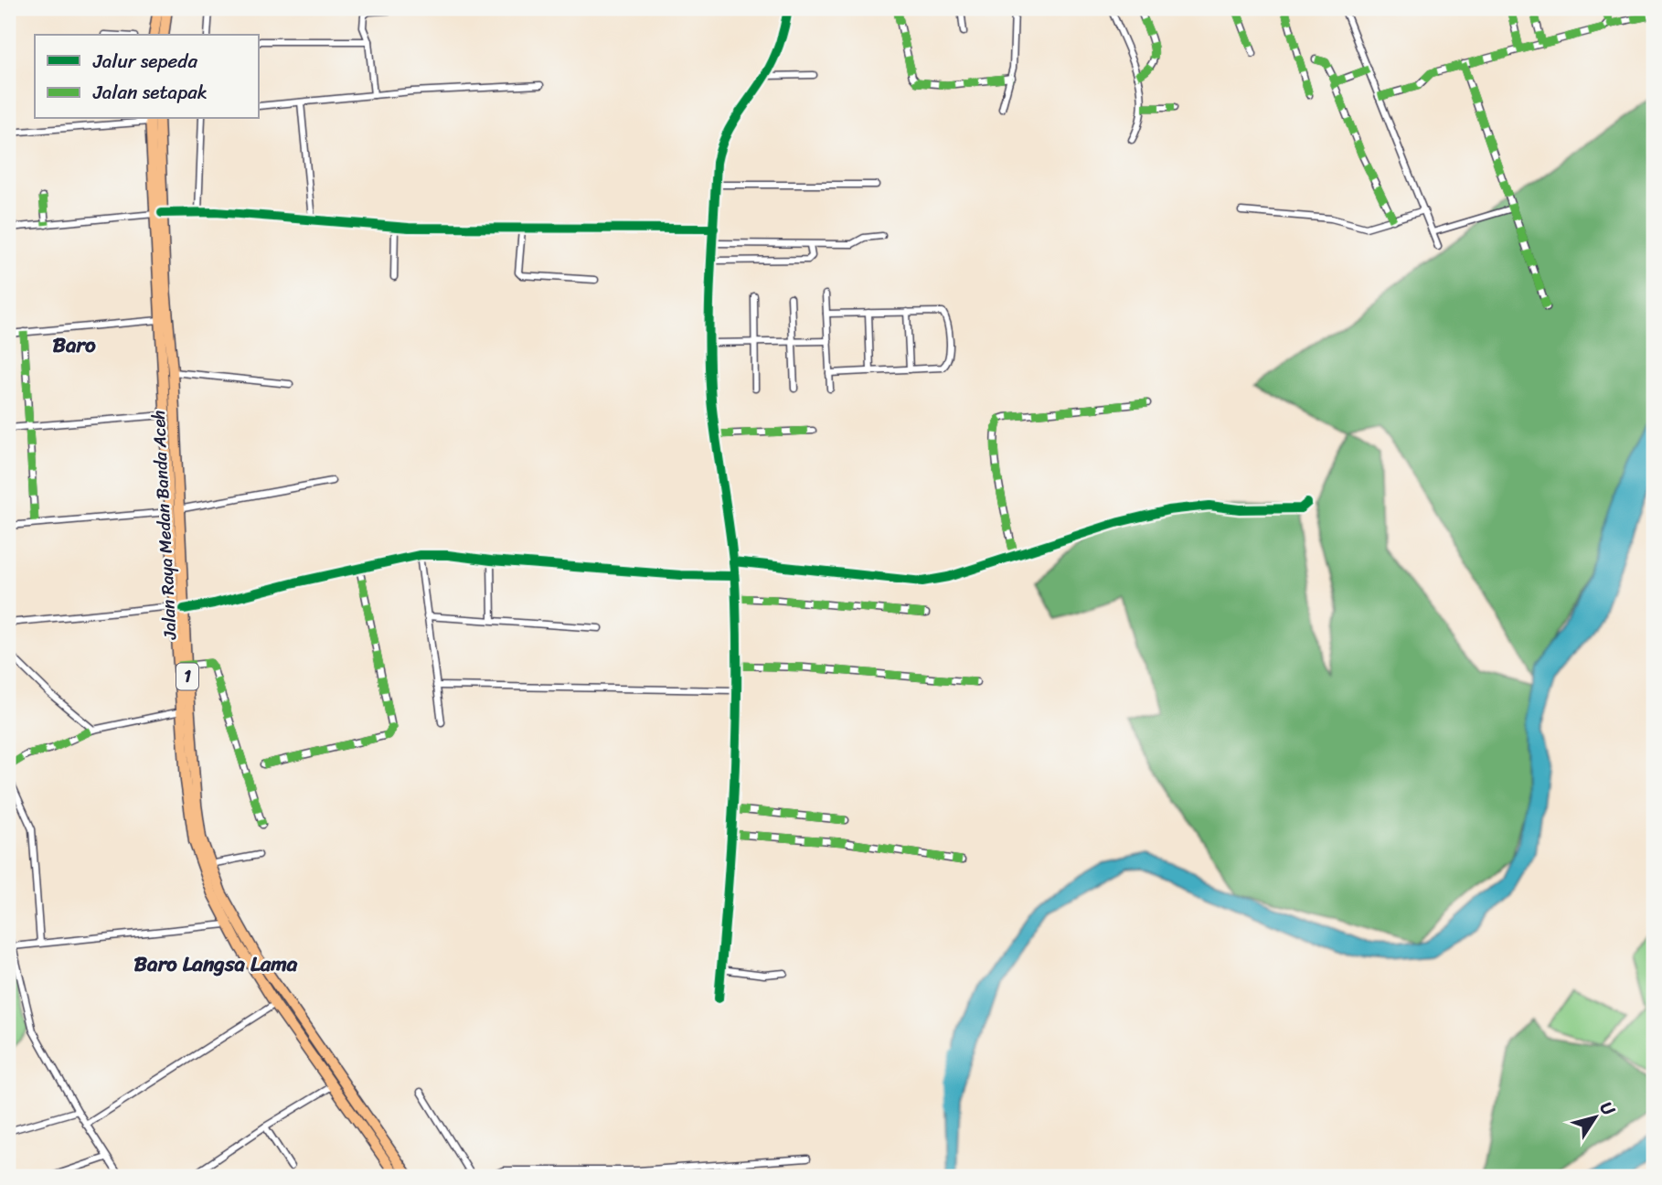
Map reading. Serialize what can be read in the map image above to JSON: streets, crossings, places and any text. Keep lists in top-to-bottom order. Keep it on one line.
{"streets":{"highway":["Jalan Raya Medan Banda Aceh","1"]},"districts":["Baro","Baro Langsa Lama"],"legend":["Jalur sepeda","Jalan setapak"],"north":"top right"}
